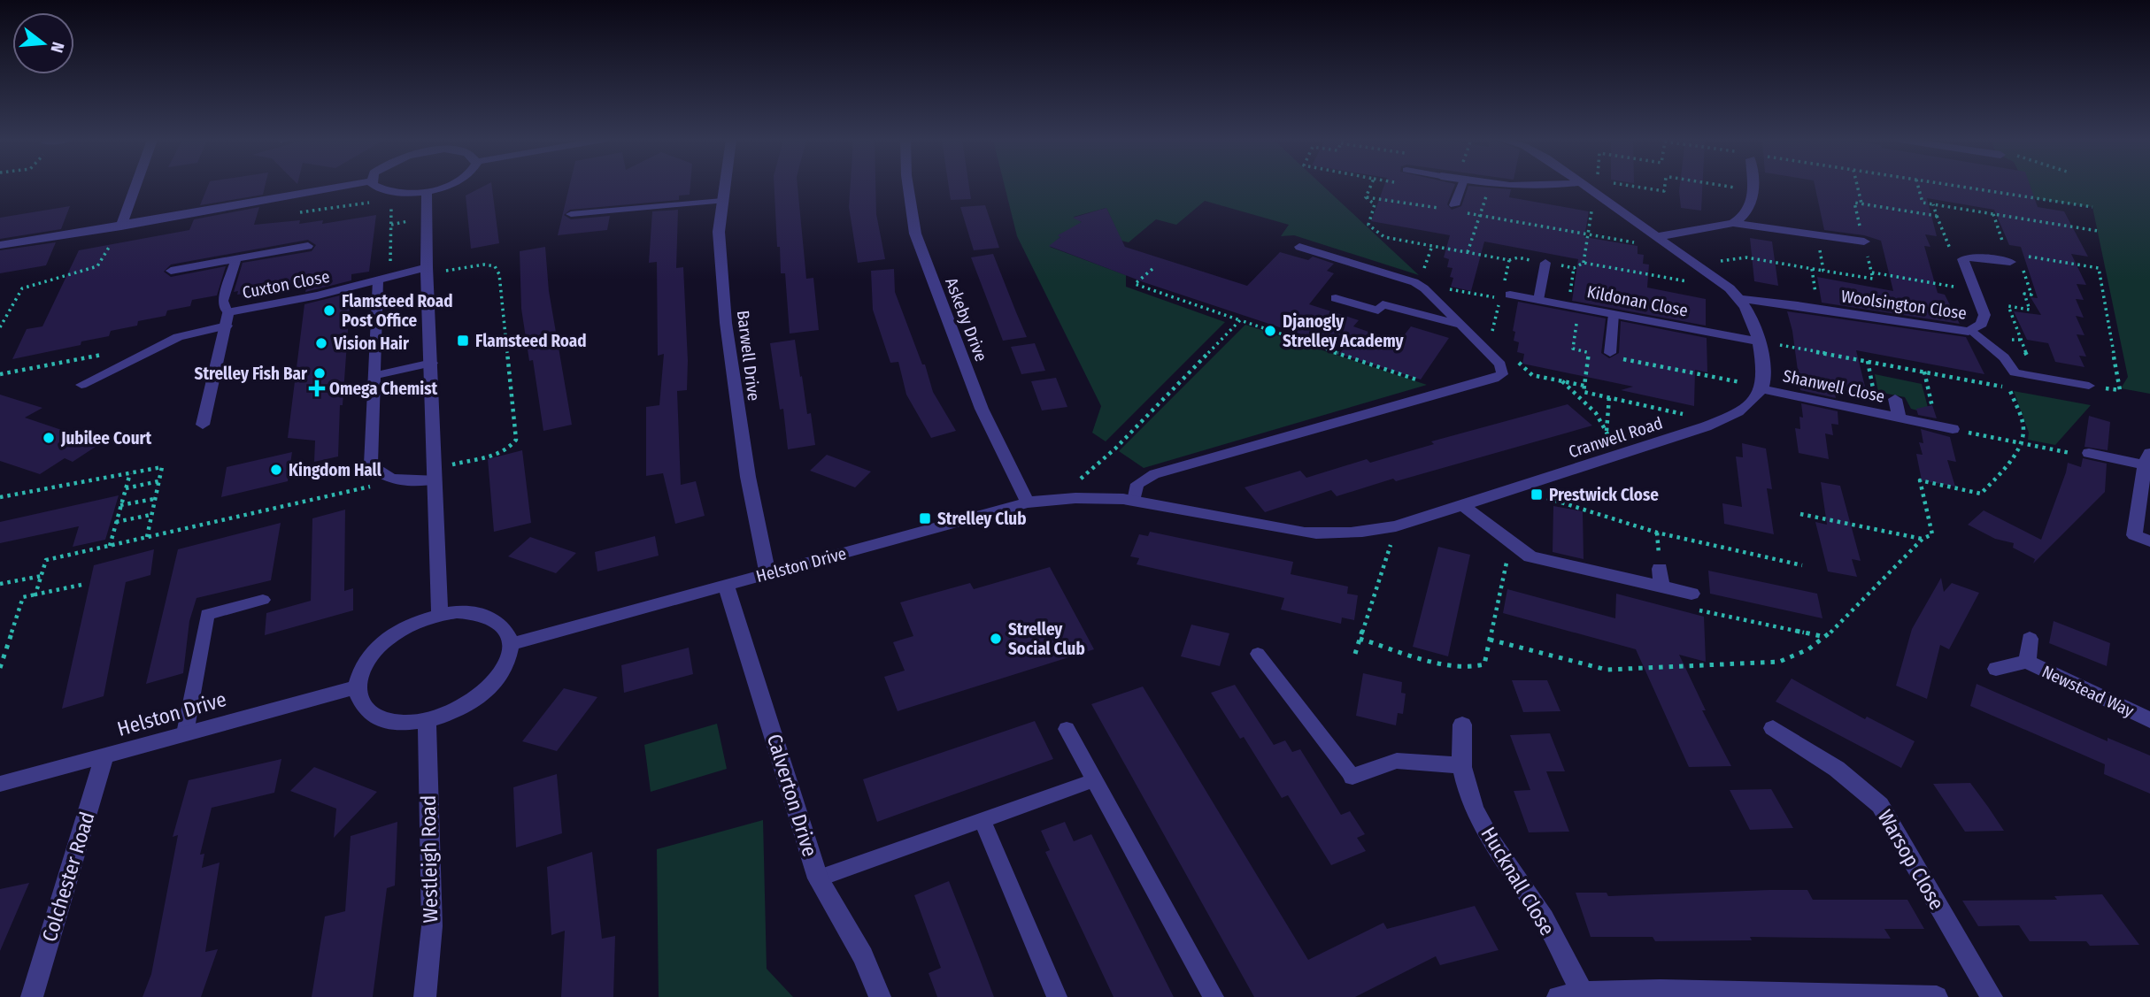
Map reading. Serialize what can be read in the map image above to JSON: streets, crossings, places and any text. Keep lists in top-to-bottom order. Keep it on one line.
{"streets":{"street":["Cuxton Close","Kildonan Close","Woolsington Close","Askeby Drive","Barwell Drive","Shanwell Close","Cranwell Road","Helston Drive","Newstead Way","Calverton Drive","Westleigh Road","Warsop Close","Colchester Road","Hucknall Close"]},"crossings":[["Askeby Drive","Helston Drive"],["Barwell Drive","Helston Drive"],["Shanwell Close","Cranwell Road"],["Cranwell Road","Helston Drive"],["Helston Drive","Calverton Drive"],["Helston Drive","Westleigh Road"],["Helston Drive","Colchester Road"]],"places":{"other":["Flamsteed Road Post Office","Djanogly Strelley Academy","Vision Hair","Strelley Fish Bar","Jubilee Court","Kingdom Hall","Strelley Social Club"],"transit":["Flamsteed Road","Prestwick Close","Strelley Club"],"health":["Omega Chemist"]},"north":"right"}
